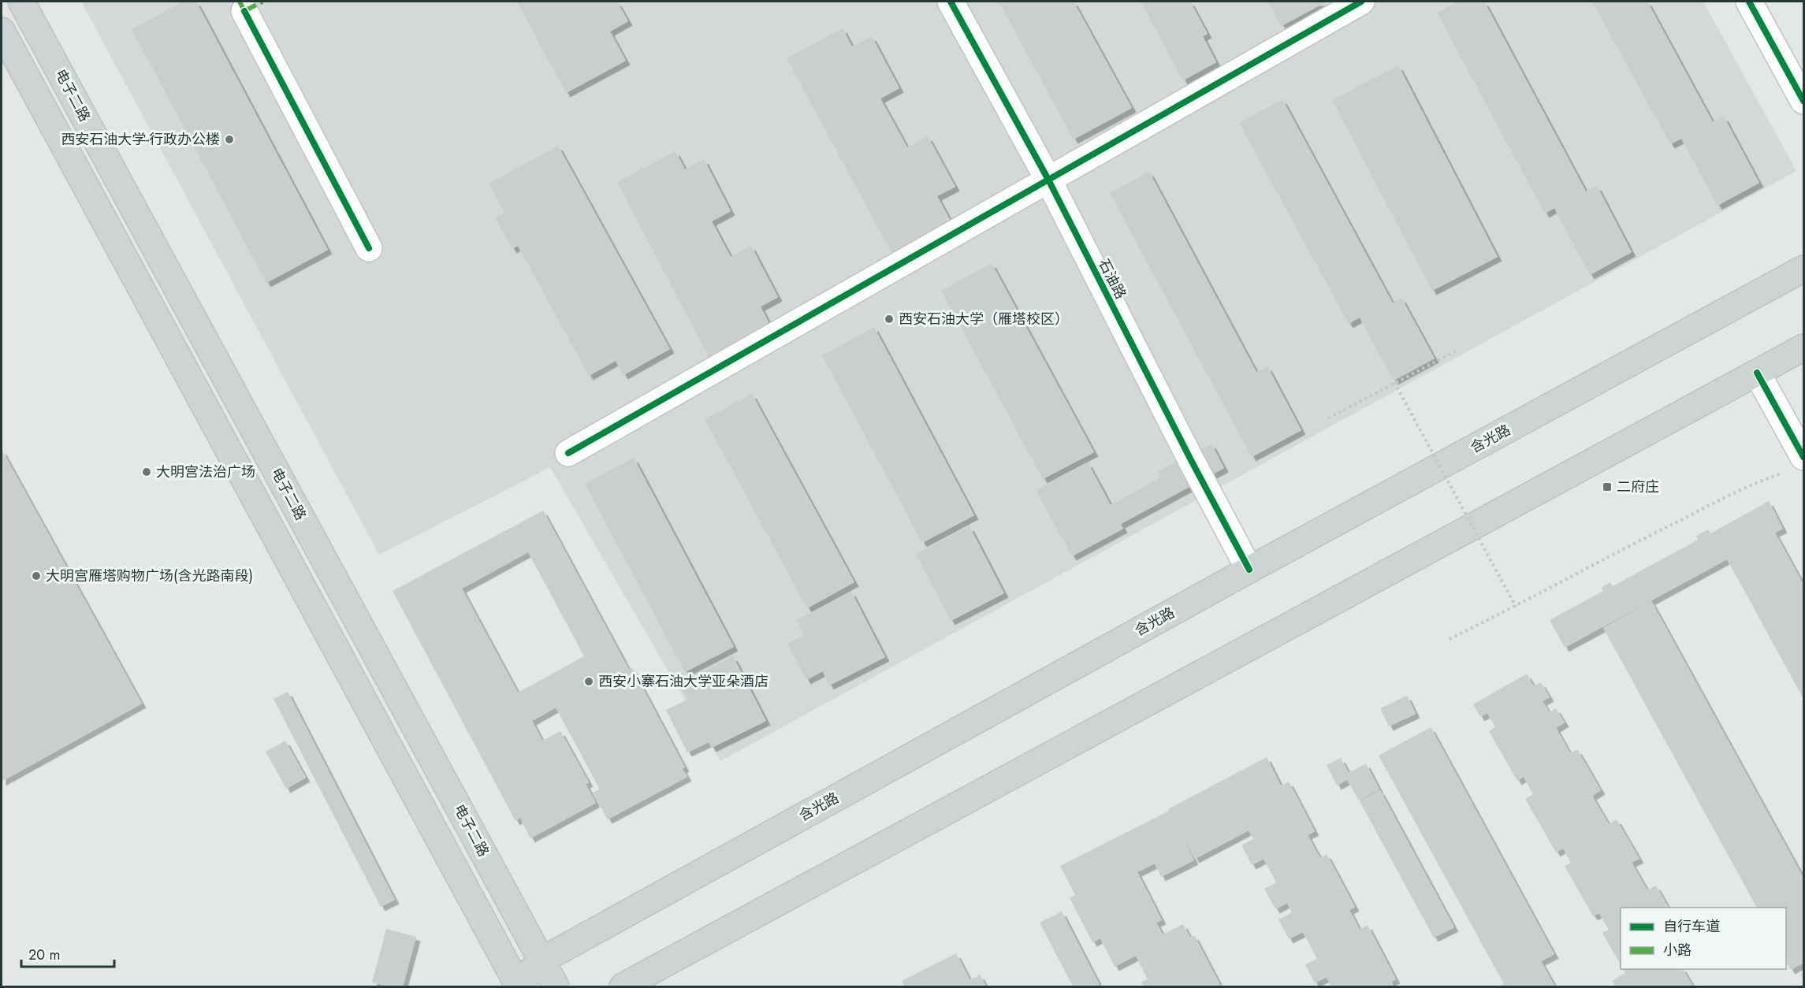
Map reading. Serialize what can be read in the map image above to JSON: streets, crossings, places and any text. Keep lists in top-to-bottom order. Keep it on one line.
{"streets":{"main road":["电子二路","含光路"],"street":["石油路"]},"crossings":[["电子二路","含光路"],["石油路","含光路"]],"places":{"other":["西安石油大学-行政办公楼","西安石油大学（雁塔校区）","大明宫法治广场","大明宫雁塔购物广场(含光路南段)","西安小寨石油大学亚朵酒店"],"transit":["二府庄"]},"legend":["自行车道","小路"],"scale_bar":"20 m"}
